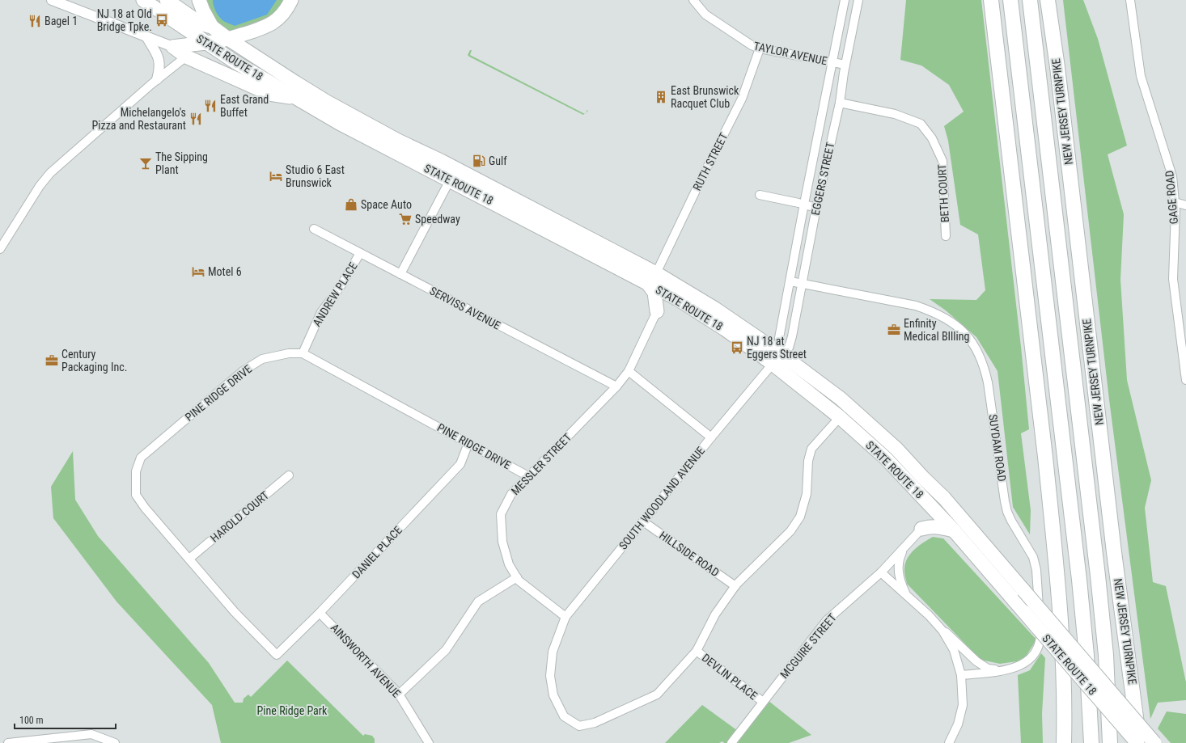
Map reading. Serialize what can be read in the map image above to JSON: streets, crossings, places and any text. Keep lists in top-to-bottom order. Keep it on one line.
{"streets":{"highway":["STATE ROUTE 18","NEW JERSEY TURNPIKE"],"street":["TAYLOR AVENUE","RUTH STREET","EGGERS STREET","BETH COURT","GAGE ROAD","ANDREW PLACE","SERVISS AVENUE","PINE RIDGE DRIVE","SUYDAM ROAD","MESSLER STREET","SOUTH WOODLAND AVENUE","HAROLD COURT","DANIEL PLACE","HILLSIDE ROAD","MCGUIRE STREET","AINSWORTH AVENUE","DEVLIN PLACE"]},"crossings":[["TAYLOR AVENUE","RUTH STREET"],["TAYLOR AVENUE","EGGERS STREET"],["STATE ROUTE 18","NEW JERSEY TURNPIKE"],["STATE ROUTE 18","RUTH STREET"],["STATE ROUTE 18","EGGERS STREET"],["STATE ROUTE 18","SOUTH WOODLAND AVENUE"],["EGGERS STREET","BETH COURT"],["EGGERS STREET","SUYDAM ROAD"],["EGGERS STREET","SOUTH WOODLAND AVENUE"],["ANDREW PLACE","SERVISS AVENUE"],["ANDREW PLACE","PINE RIDGE DRIVE"],["SERVISS AVENUE","MESSLER STREET"],["PINE RIDGE DRIVE","MESSLER STREET"],["PINE RIDGE DRIVE","HAROLD COURT"],["PINE RIDGE DRIVE","DANIEL PLACE"],["MESSLER STREET","SOUTH WOODLAND AVENUE"],["SOUTH WOODLAND AVENUE","HILLSIDE ROAD"],["SOUTH WOODLAND AVENUE","DEVLIN PLACE"],["DANIEL PLACE","AINSWORTH AVENUE"],["MCGUIRE STREET","DEVLIN PLACE"]],"parks":["Pine Ridge Park"],"places":{"bus stop":["NJ 18 at Old Bridge Tpke.","NJ 18 at Eggers Street"],"restaurant":["Bagel 1","East Grand Buffet","Michelangelo's Pizza and Restaurant"],"building":["East Brunswick Racquet Club"],"fuel station":["Gulf"],"bar":["The Sipping Plant"],"hotel":["Studio 6 East Brunswick","Motel 6"],"shop":["Space Auto"],"supermarket":["Speedway"],"office":["Enfinity Medical BIlling","Century Packaging Inc."]},"scale_bar":"100 m"}
